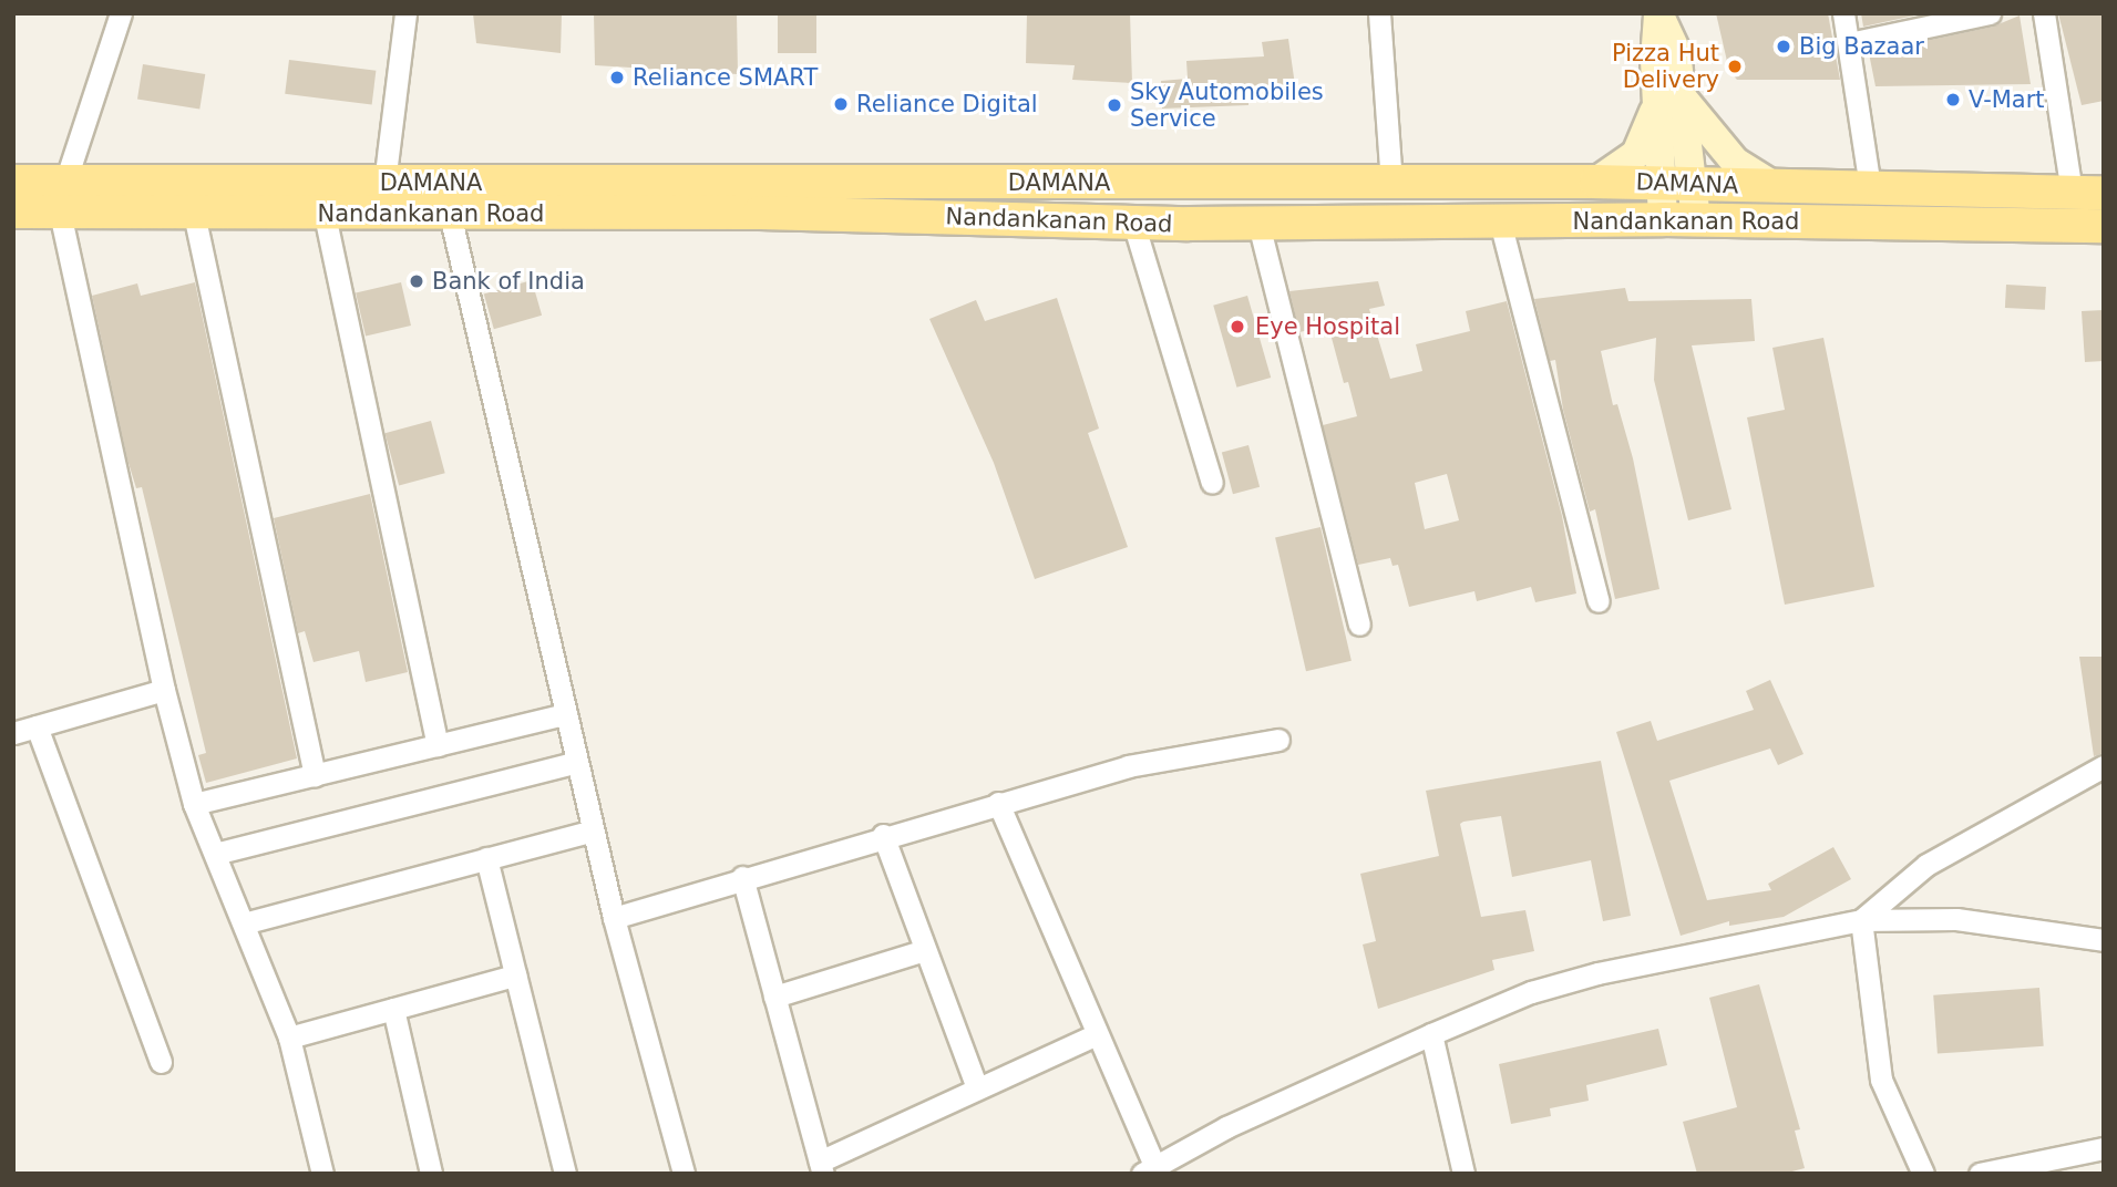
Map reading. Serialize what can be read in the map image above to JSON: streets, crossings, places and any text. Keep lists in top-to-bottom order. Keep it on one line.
{"streets":{"main road":["DAMANA","Nandankanan Road"]},"crossings":[["DAMANA","Nandankanan Road"]],"places":["Big Bazaar","Pizza Hut Delivery","Reliance SMART","V-Mart","Reliance Digital","Sky Automobiles Service","Bank of India","Eye Hospital"]}
